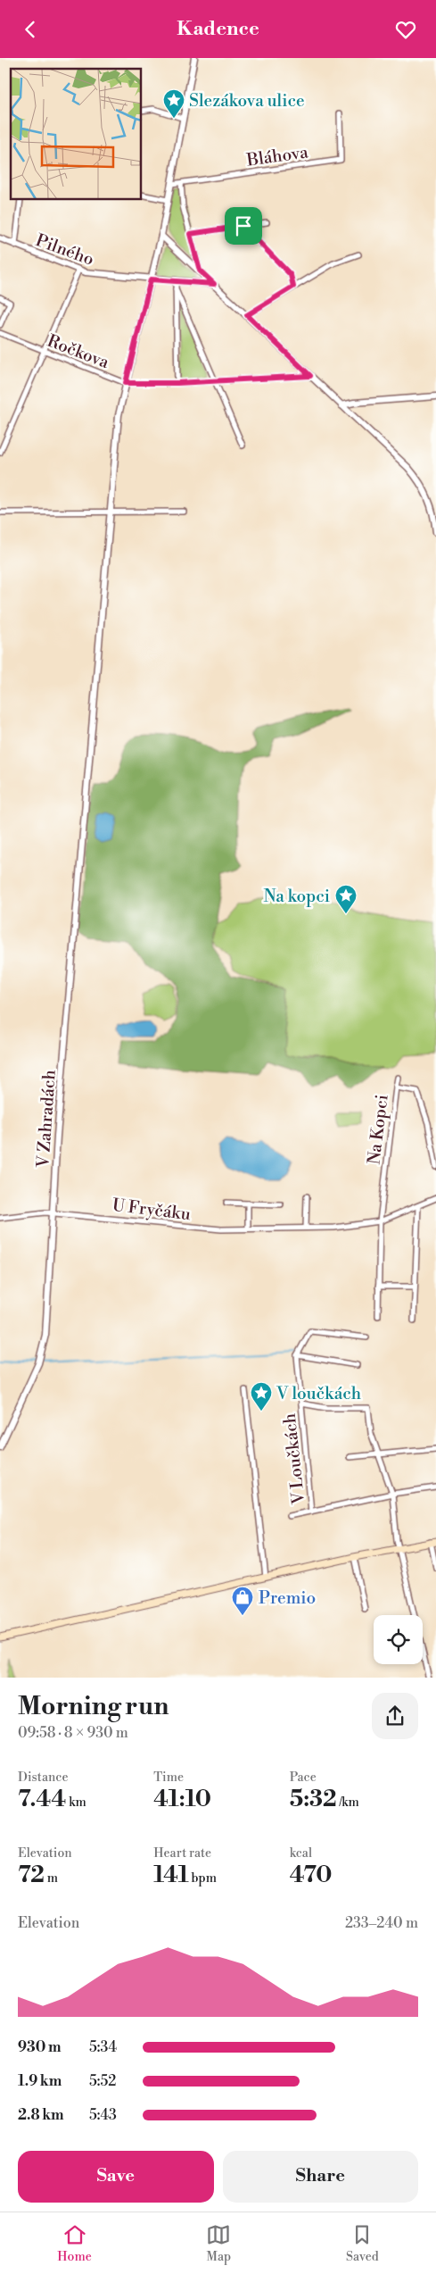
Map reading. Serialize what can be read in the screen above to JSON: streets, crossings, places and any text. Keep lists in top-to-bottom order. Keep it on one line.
{"streets":{"street":["Bláhova","Pilného","Ročkova","V Zahradách","Na Kopci","U Fryčáku","V Loučkách"]},"crossings":[["Bláhova","V Zahradách"],["Pilného","V Zahradách"],["Ročkova","V Zahradách"],["V Zahradách","U Fryčáku"],["Na Kopci","U Fryčáku"]],"places":{"place":["Slezákova ulice","Na kopci","V loučkách"],"shop":["Premio"]},"page":{"header":"Kadence","heading":["Morning run","09:58 · 8 × 930 m"],"stats":[["Distance","7.44 km"],["Time","41:10"],["Pace","5:32 /km"],["Elevation","72 m"],["Heart rate","141 bpm"],["kcal","470"]],"chart":["Elevation","233–240 m"],"list":[{"name":"930 m","note":"5:34"},{"name":"1.9 km","note":"5:52"},{"name":"2.8 km","note":"5:43"}],"buttons":["Save","Share"],"tabs":["Home","Map","Saved"]}}
